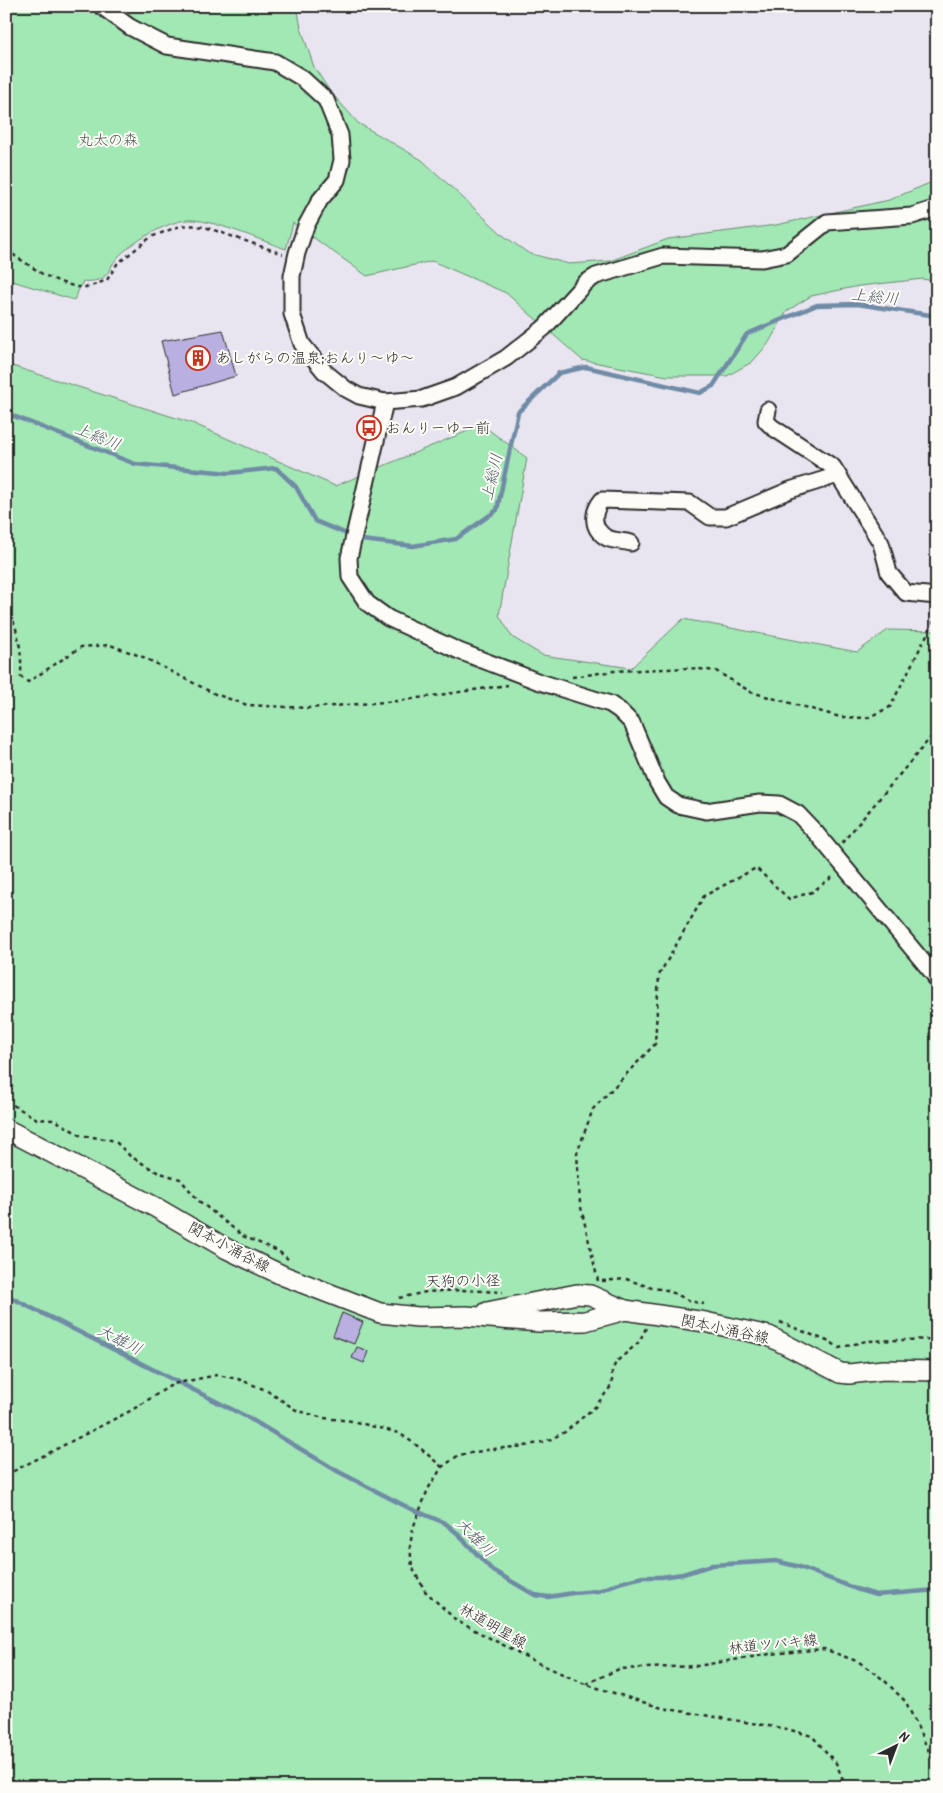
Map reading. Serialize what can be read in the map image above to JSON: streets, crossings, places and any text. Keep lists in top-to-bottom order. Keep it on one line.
{"streets":{"main road":["関本小涌谷線"],"path":["天狗の小径","林道明星線","林道ツバキ線"]},"crossings":[["関本小涌谷線","林道明星線"],["林道明星線","林道ツバキ線"]],"water":["上総川","大雄川"],"parks":["丸太の森"],"places":{"building":["あしがらの温泉;おんり〜ゆ〜"],"bus stop":["おんりーゆー前"]},"north":"top right"}
